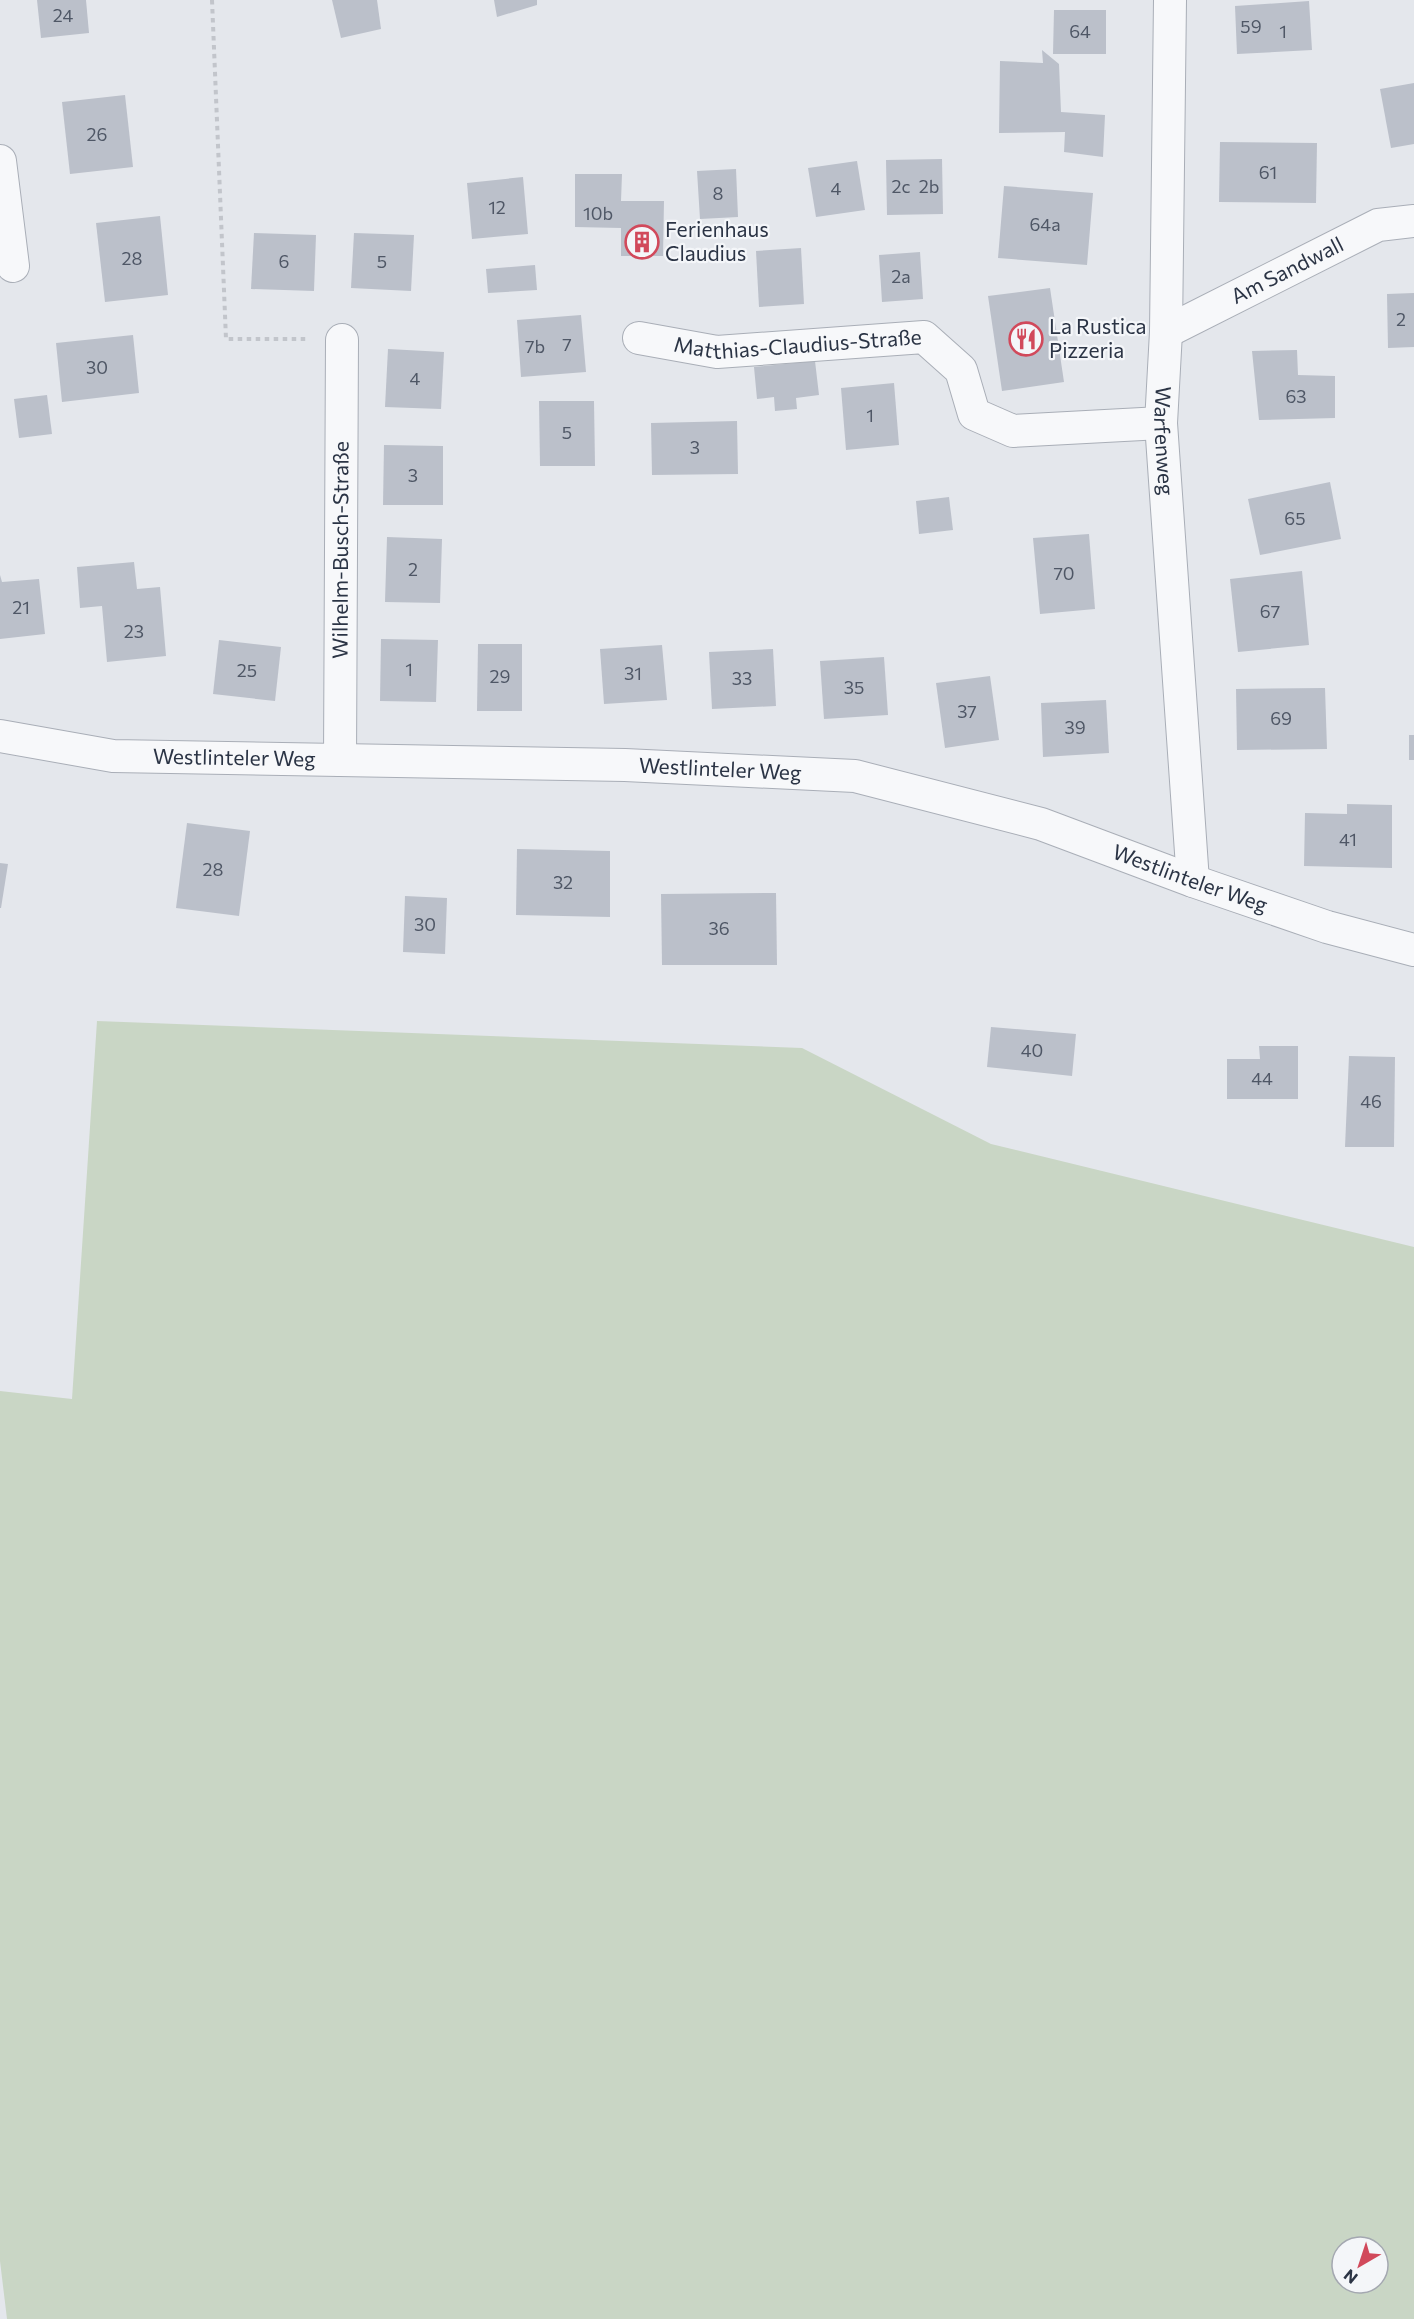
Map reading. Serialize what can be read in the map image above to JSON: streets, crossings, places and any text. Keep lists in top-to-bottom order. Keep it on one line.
{"streets":{"street":["Am Sandwall","Matthias-Claudius-Straße","Warfenweg","Wilhelm-Busch-Straße","Westlinteler Weg"]},"crossings":[["Am Sandwall","Warfenweg"],["Matthias-Claudius-Straße","Warfenweg"],["Warfenweg","Westlinteler Weg"],["Wilhelm-Busch-Straße","Westlinteler Weg"]],"places":{"building":["Ferienhaus Claudius"],"restaurant":["La Rustica Pizzeria"]},"house_numbers":["24","59","64","1","26","61","2c","2b","4","8","12","10b","64a","28","6","5","2a","2","7","7b","30","4","63","1","5","3","3","65","2","70","21","67","23","1","25","31","29","33","35","37","69","39","41","28","32","30","36","40","44","46"],"north":"bottom left"}
